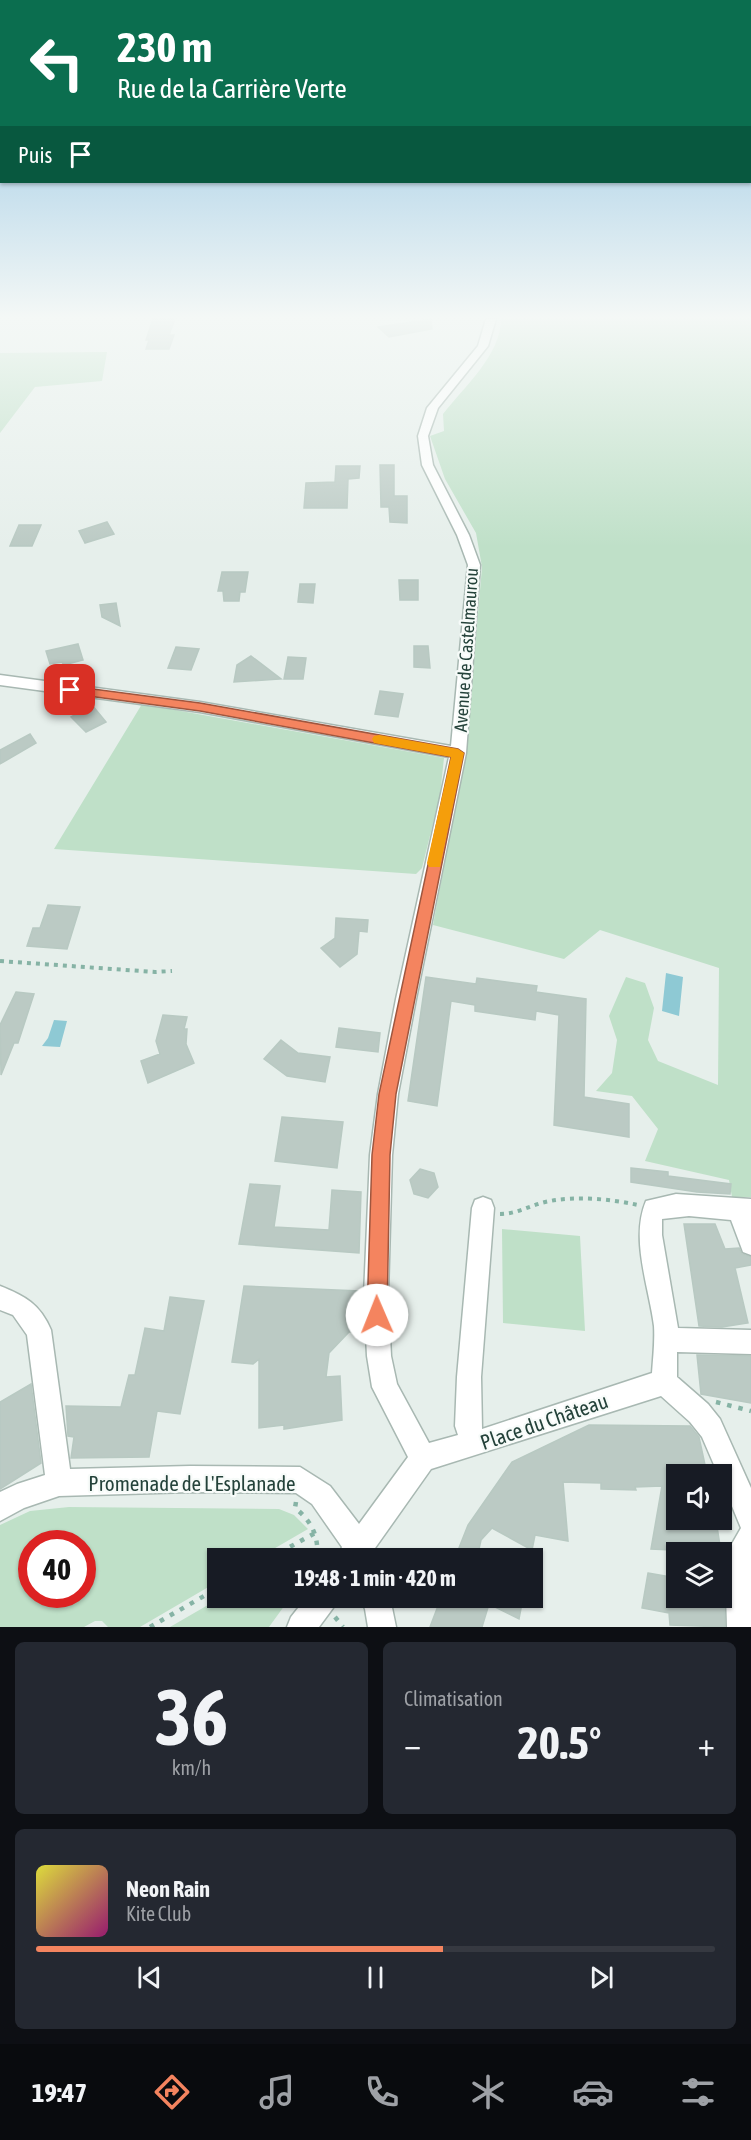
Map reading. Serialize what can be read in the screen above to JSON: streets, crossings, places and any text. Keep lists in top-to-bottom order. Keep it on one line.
{"streets":{"street":["Avenue de Castelmaurou","Place du Château","Promenade de L'Esplanade"]},"crossings":[["Avenue de Castelmaurou","Place du Château"]],"page":{"turn":["230 m","Rue de la Carrière Verte"],"then":"Puis","limit":"40","trip":"19:48 · 1 min · 420 m","tile":[["36","km/h"],"Climatisation"],"heat":["−","20.5°","+"],"song":["Neon Rain","Kite Club"],"tabs":"19:47"}}
